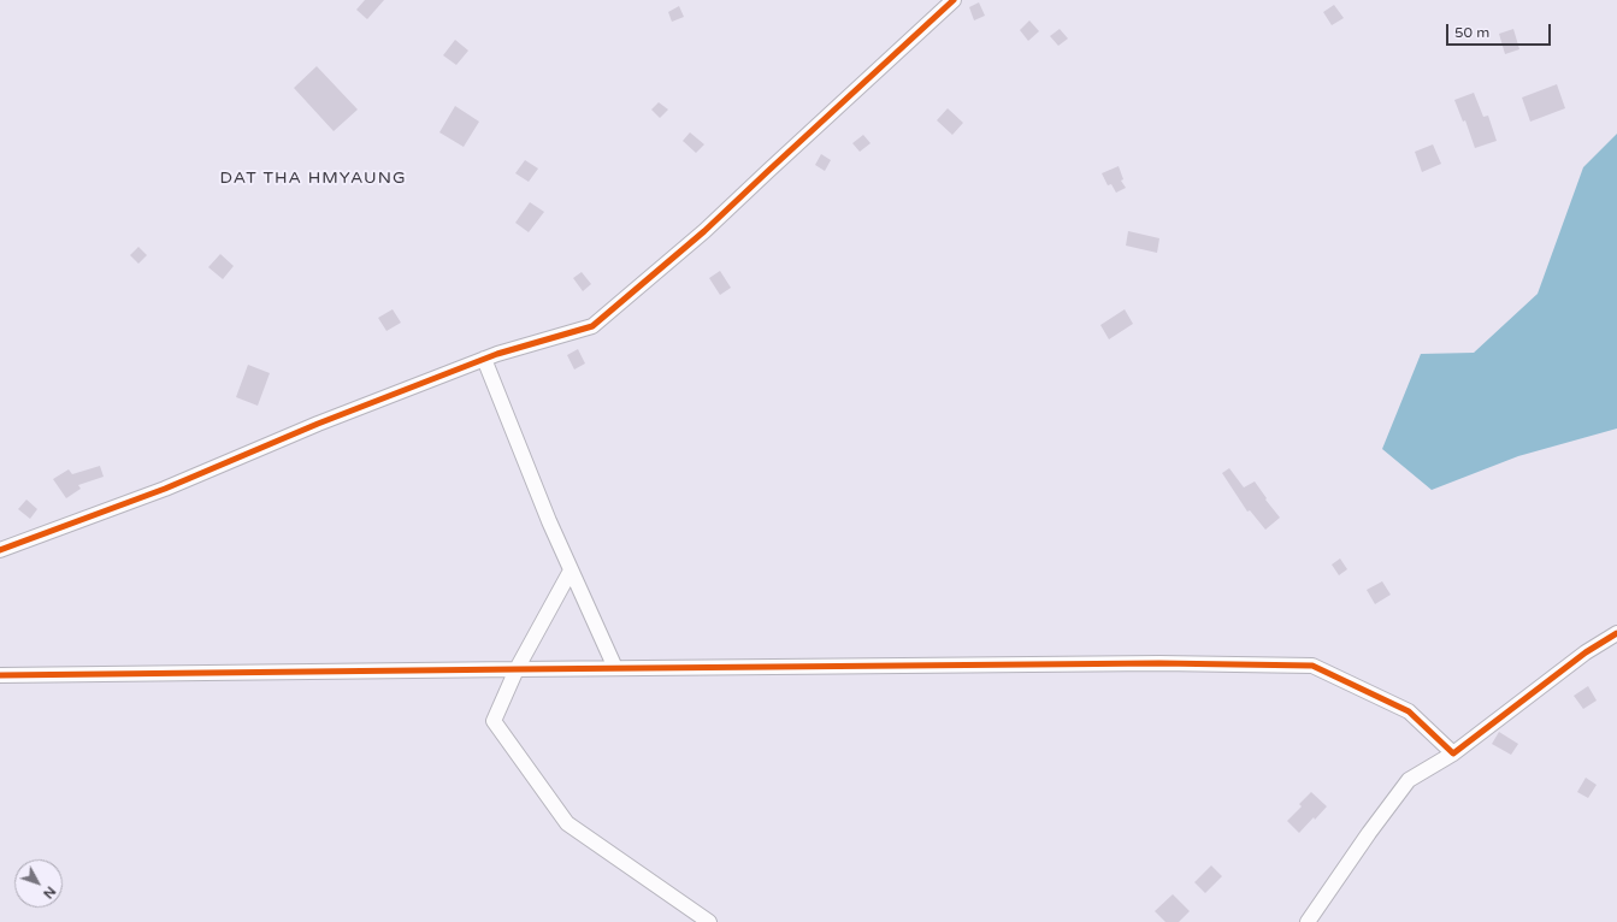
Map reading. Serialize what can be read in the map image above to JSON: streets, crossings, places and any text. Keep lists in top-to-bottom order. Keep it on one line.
{"districts":["DAT THA HMYAUNG"],"scale_bar":"50 m","north":"bottom right"}
